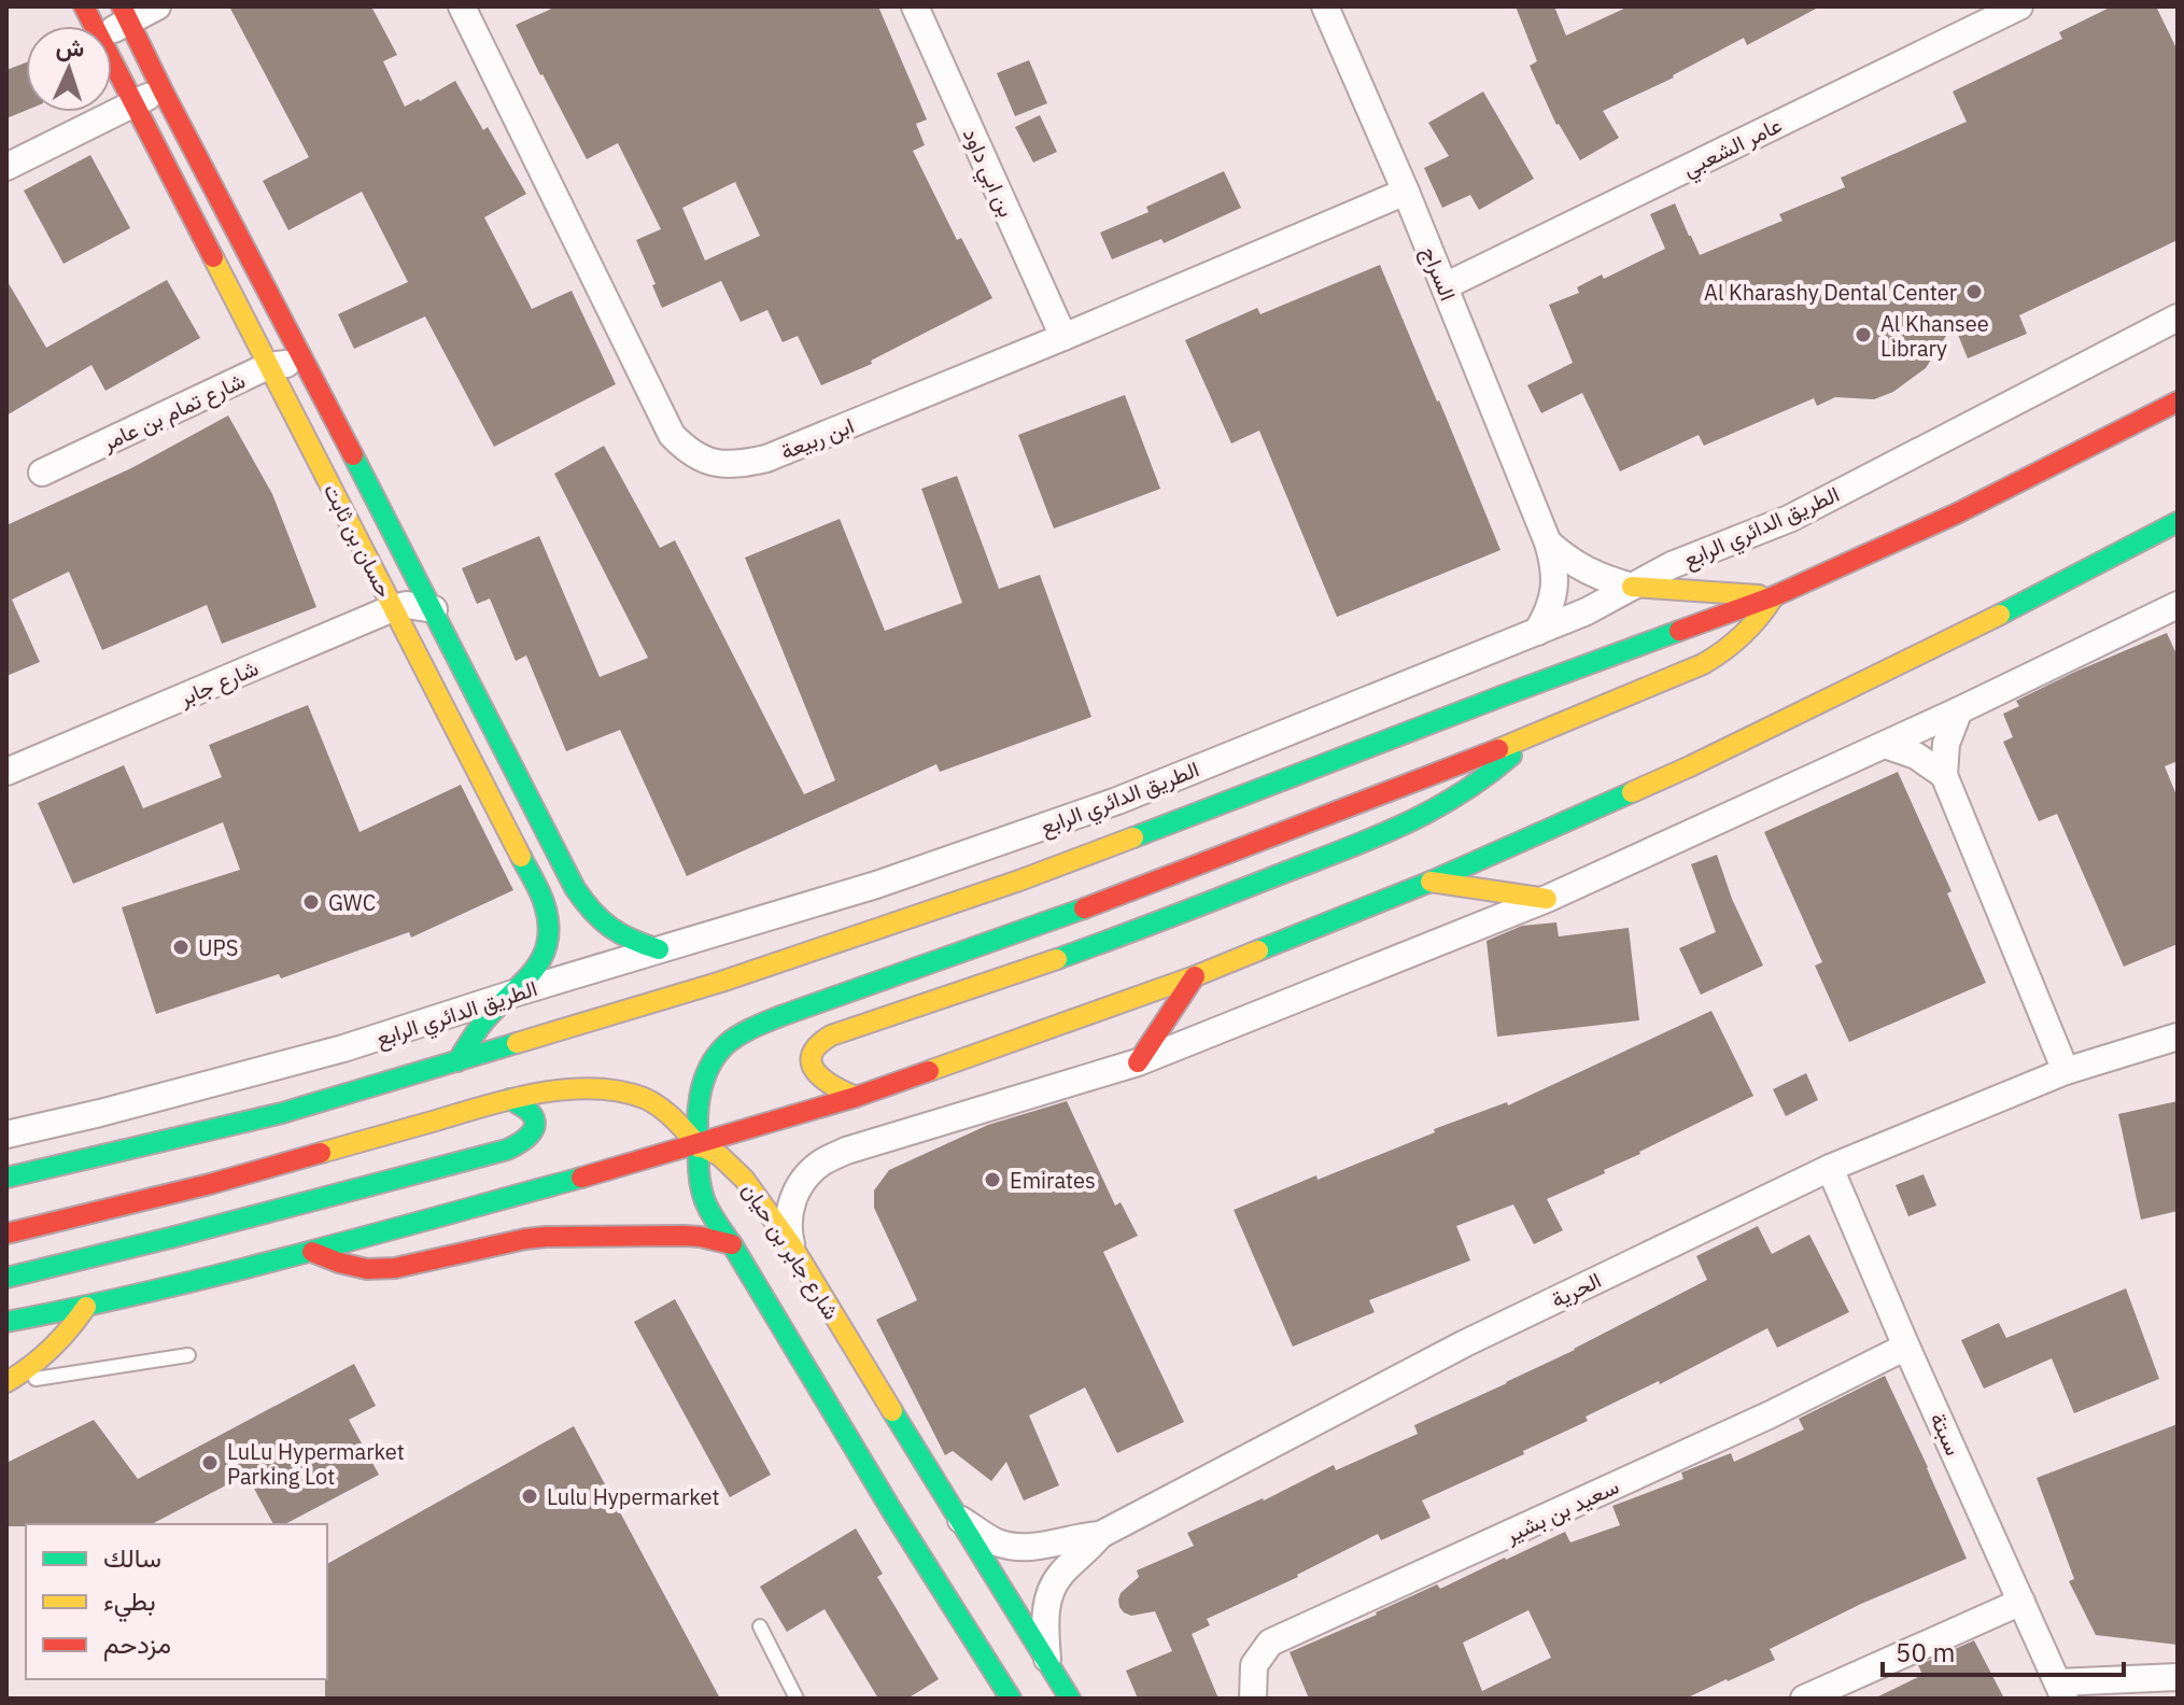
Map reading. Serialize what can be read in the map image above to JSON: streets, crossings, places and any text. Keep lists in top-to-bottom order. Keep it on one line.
{"streets":{"main road":["الطريق الدائري الرابع","حسان بن ثابت","شارع جابر بن حيان"],"street":["عامر الشعبي","بن ابي داود","السراج","شارع تمام بن عامر","ابن ربيعة","شارع جابر","الحرية","سبتة","سعيد بن بشير"]},"crossings":[["عامر الشعبي","السراج"],["بن ابي داود","ابن ربيعة"],["السراج","ابن ربيعة"],["السراج","الطريق الدائري الرابع"],["شارع تمام بن عامر","حسان بن ثابت"],["الطريق الدائري الرابع","حسان بن ثابت"],["حسان بن ثابت","شارع جابر"],["شارع جابر بن حيان","الحرية"],["الحرية","سبتة"],["سبتة","سعيد بن بشير"]],"places":["Al Kharashy Dental Center","Al Khansee Library","GWC","UPS","Emirates","LuLu Hypermarket Parking Lot","Lulu Hypermarket"],"legend":["سالك","بطيء","مزدحم"],"scale_bar":"50 m","north":"top"}
